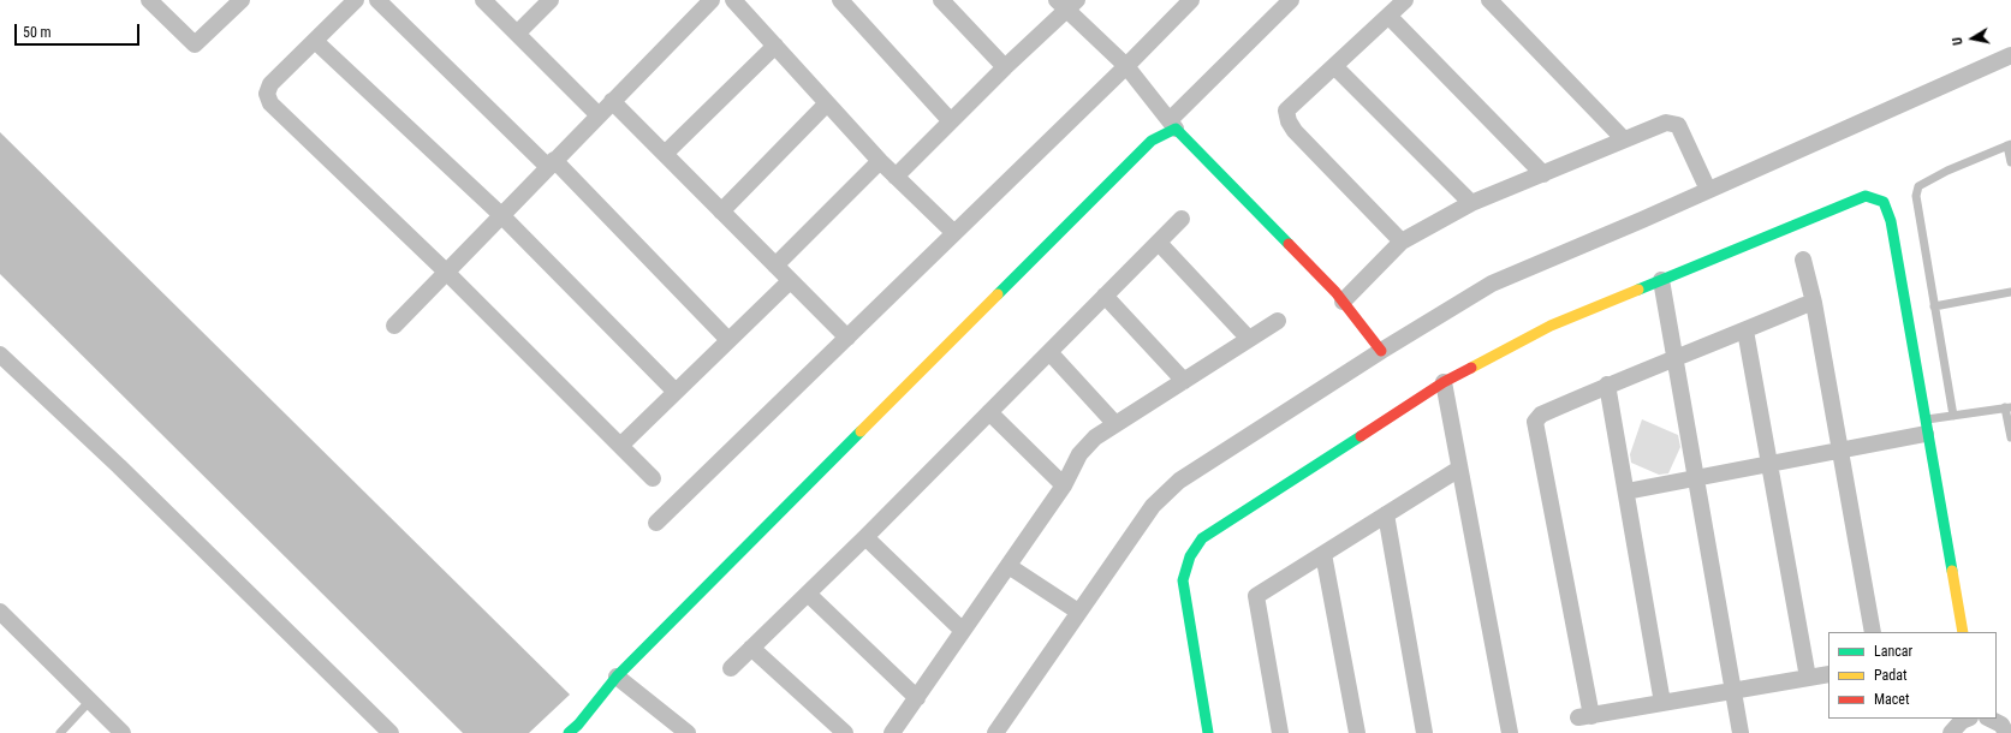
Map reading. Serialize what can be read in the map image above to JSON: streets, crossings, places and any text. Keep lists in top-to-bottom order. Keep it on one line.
{"legend":["Lancar","Padat","Macet"],"scale_bar":"50 m","north":"left"}
